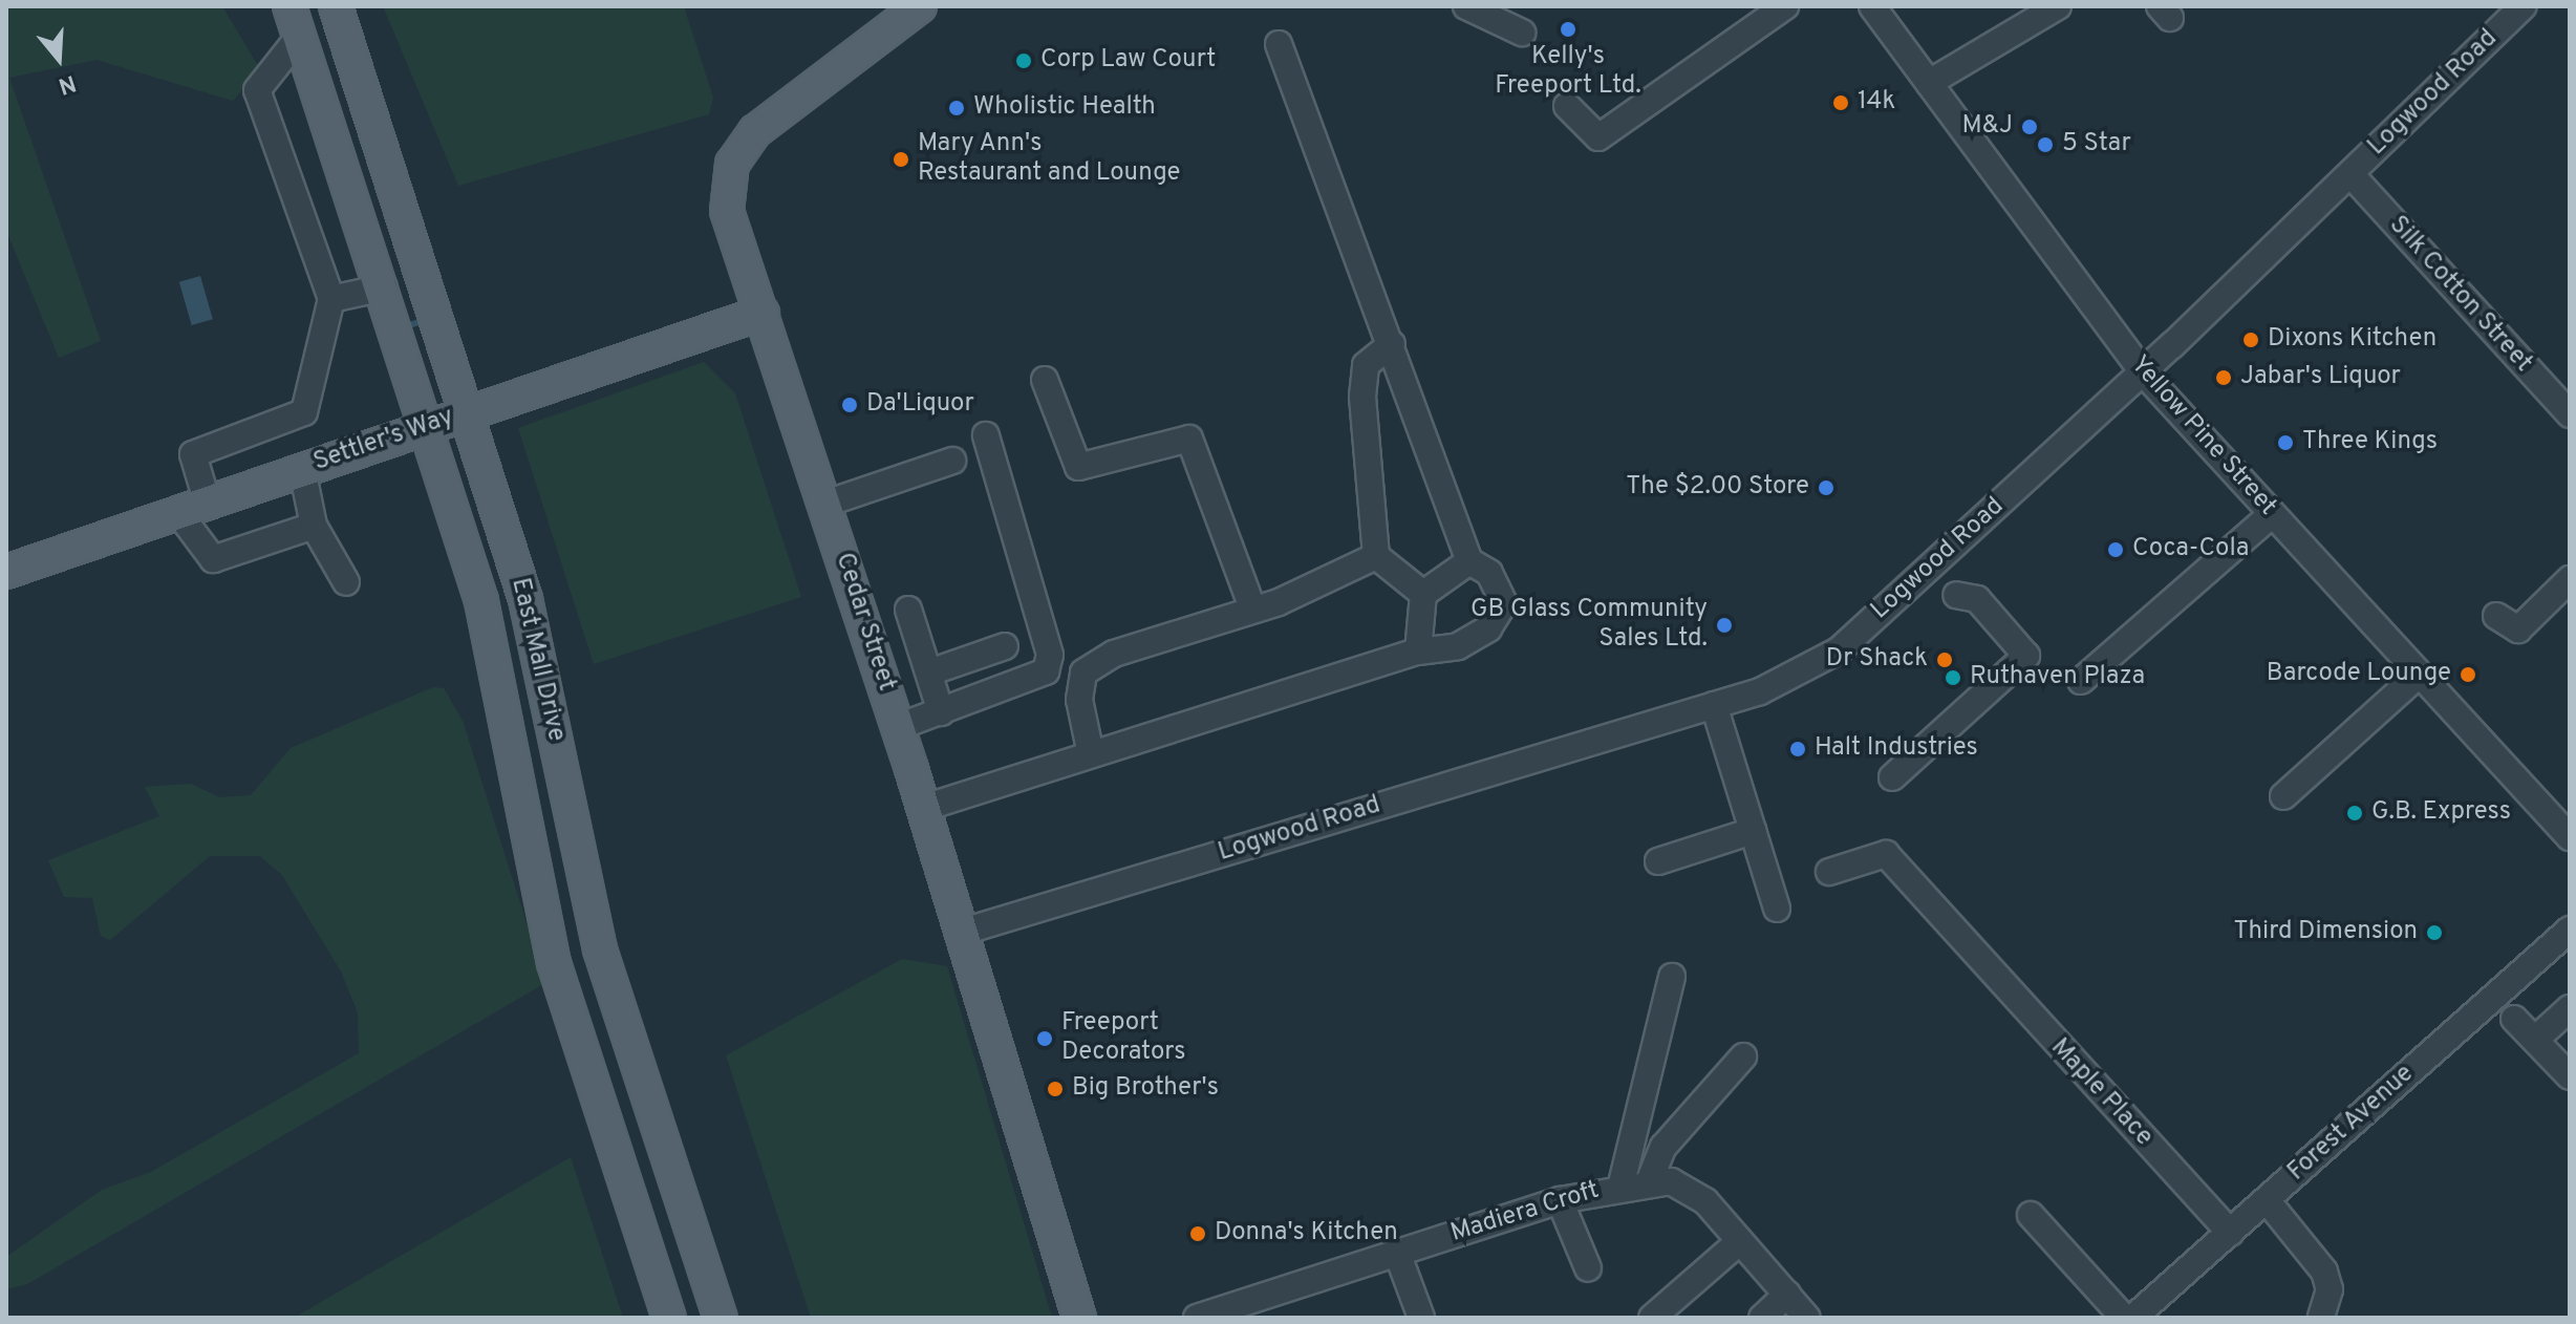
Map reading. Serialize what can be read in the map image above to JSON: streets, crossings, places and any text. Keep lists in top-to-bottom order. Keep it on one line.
{"streets":{"main road":["Settler's Way","Cedar Street","East Mall Drive"],"street":["Logwood Road","Silk Cotton Street","Yellow Pine Street","Maple Place","Forest Avenue","Madiera Croft"]},"crossings":[["Logwood Road","Silk Cotton Street"],["Logwood Road","Yellow Pine Street"],["Logwood Road","Cedar Street"],["Settler's Way","Cedar Street"],["Settler's Way","East Mall Drive"],["Maple Place","Forest Avenue"]],"places":["Kelly's Freeport Ltd.","Corp Law Court","14k","Wholistic Health","M&J","5 Star","Mary Ann's Restaurant and Lounge","Dixons Kitchen","Jabar's Liquor","Da'Liquor","Three Kings","The $2.00 Store","Coca-Cola","GB Glass Community Sales Ltd.","Dr Shack","Barcode Lounge","Ruthaven Plaza","Halt Industries","G.B. Express","Third Dimension","Freeport Decorators","Big Brother's","Donna's Kitchen"],"north":"bottom"}
